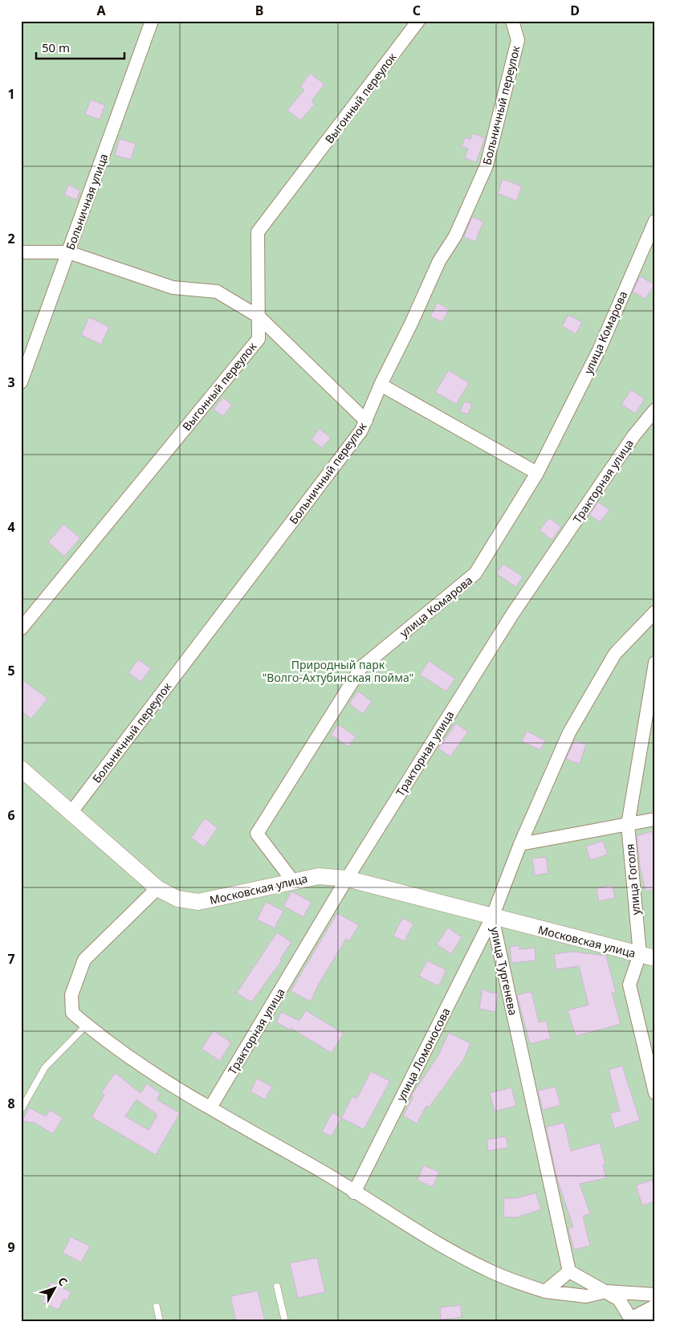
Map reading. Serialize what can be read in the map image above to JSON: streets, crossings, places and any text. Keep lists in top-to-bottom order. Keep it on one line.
{"streets":{"street":["Выгонный переулок","Больничный переулок","Больничная улица","улица Комарова","Тракторная улица","улица Гоголя","Московская улица","улица Тургенева","улица Ломоносова"]},"crossings":[["Больничный переулок","Московская улица"],["улица Комарова","Московская улица"],["Тракторная улица","Московская улица"],["улица Гоголя","Московская улица"],["Московская улица","улица Тургенева"],["Московская улица","улица Ломоносова"],["улица Тургенева","улица Ломоносова"]],"parks":["Природный парк \"Волго-Ахтубинская пойма\""],"scale_bar":"50 m","north":"top right","grid":{"columns":["A","B","C","D"],"rows":["1","2","3","4","5","6","7","8","9"]}}
